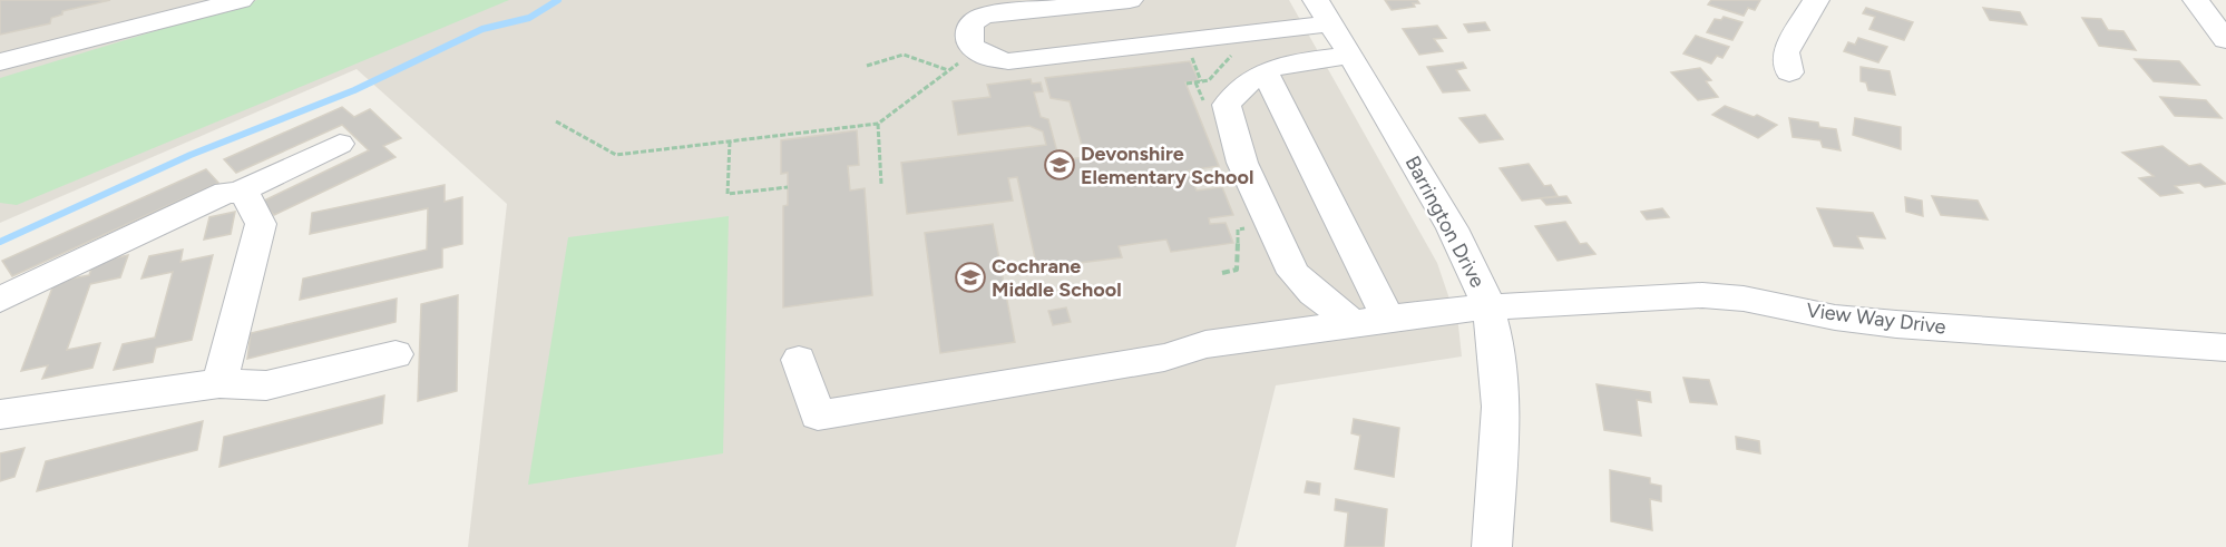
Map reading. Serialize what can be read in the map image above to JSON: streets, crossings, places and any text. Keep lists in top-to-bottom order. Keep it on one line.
{"streets":{"street":["Barrington Drive","View Way Drive"]},"crossings":[["Barrington Drive","View Way Drive"]],"places":{"school or university":["Devonshire Elementary School","Cochrane Middle School"]}}
